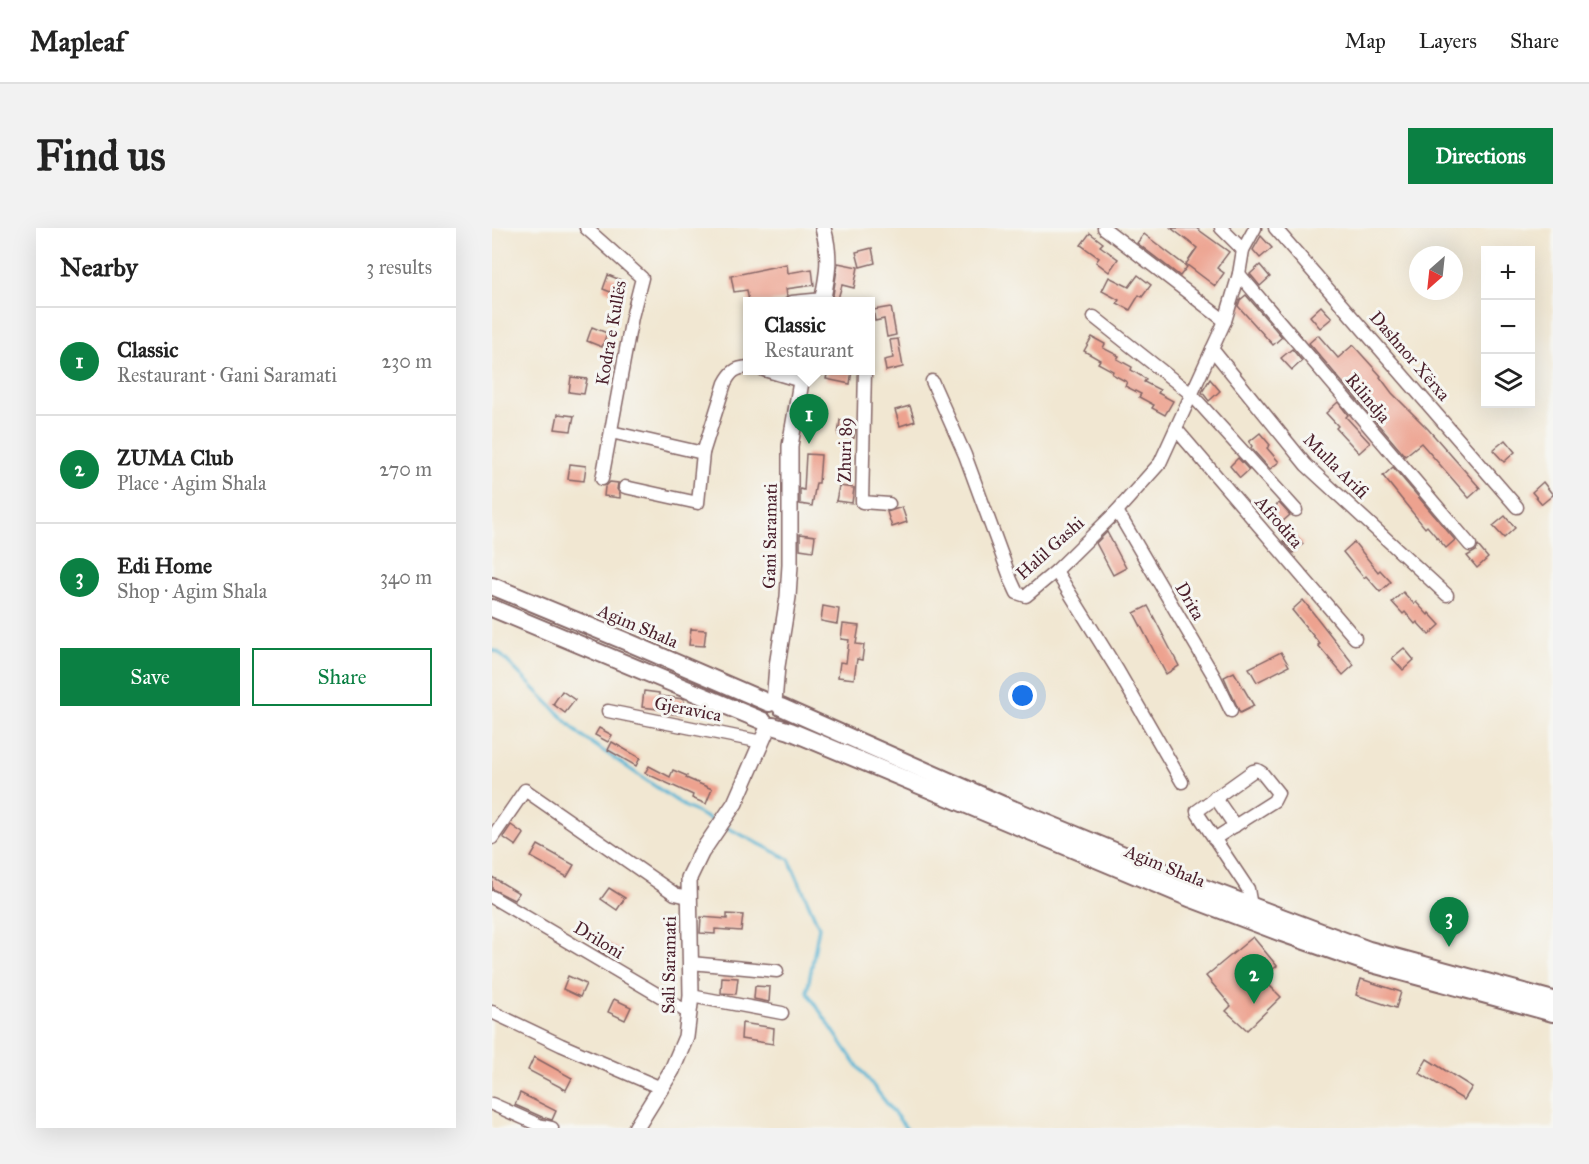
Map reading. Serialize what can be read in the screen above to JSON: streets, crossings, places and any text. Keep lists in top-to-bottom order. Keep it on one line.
{"streets":{"main road":["Agim Shala"],"street":["Kodra e Kullës","Dashnor Xërxa","Rilindja","Zhuri 89","Mulla Arifi","Afrodita","Gani Saramati","Halil Gashi","Drita","Gjeravica","Driloni","Sali Saramati"]},"crossings":[["Rilindja","Halil Gashi"],["Mulla Arifi","Halil Gashi"],["Afrodita","Halil Gashi"],["Gani Saramati","Agim Shala"],["Halil Gashi","Drita"],["Agim Shala","Sali Saramati"],["Gjeravica","Sali Saramati"],["Driloni","Sali Saramati"]],"north":"bottom left","page":{"header":"Mapleaf","nav":["Map","Layers","Share"],"buttons":["Directions",["Save","Share"]],"title":"Find us","heading":["Nearby","3 results"],"map_buttons":["+","−"],"popup":["Classic","Restaurant"],"list":[{"mark":"1","name":"Classic","note":"Restaurant · Gani Saramati","value":"230 m"},{"mark":"2","name":"ZUMA Club","note":"Place · Agim Shala","value":"270 m"},{"mark":"3","name":"Edi Home","note":"Shop · Agim Shala","value":"340 m"}],"pins":["1","3","2"]}}
